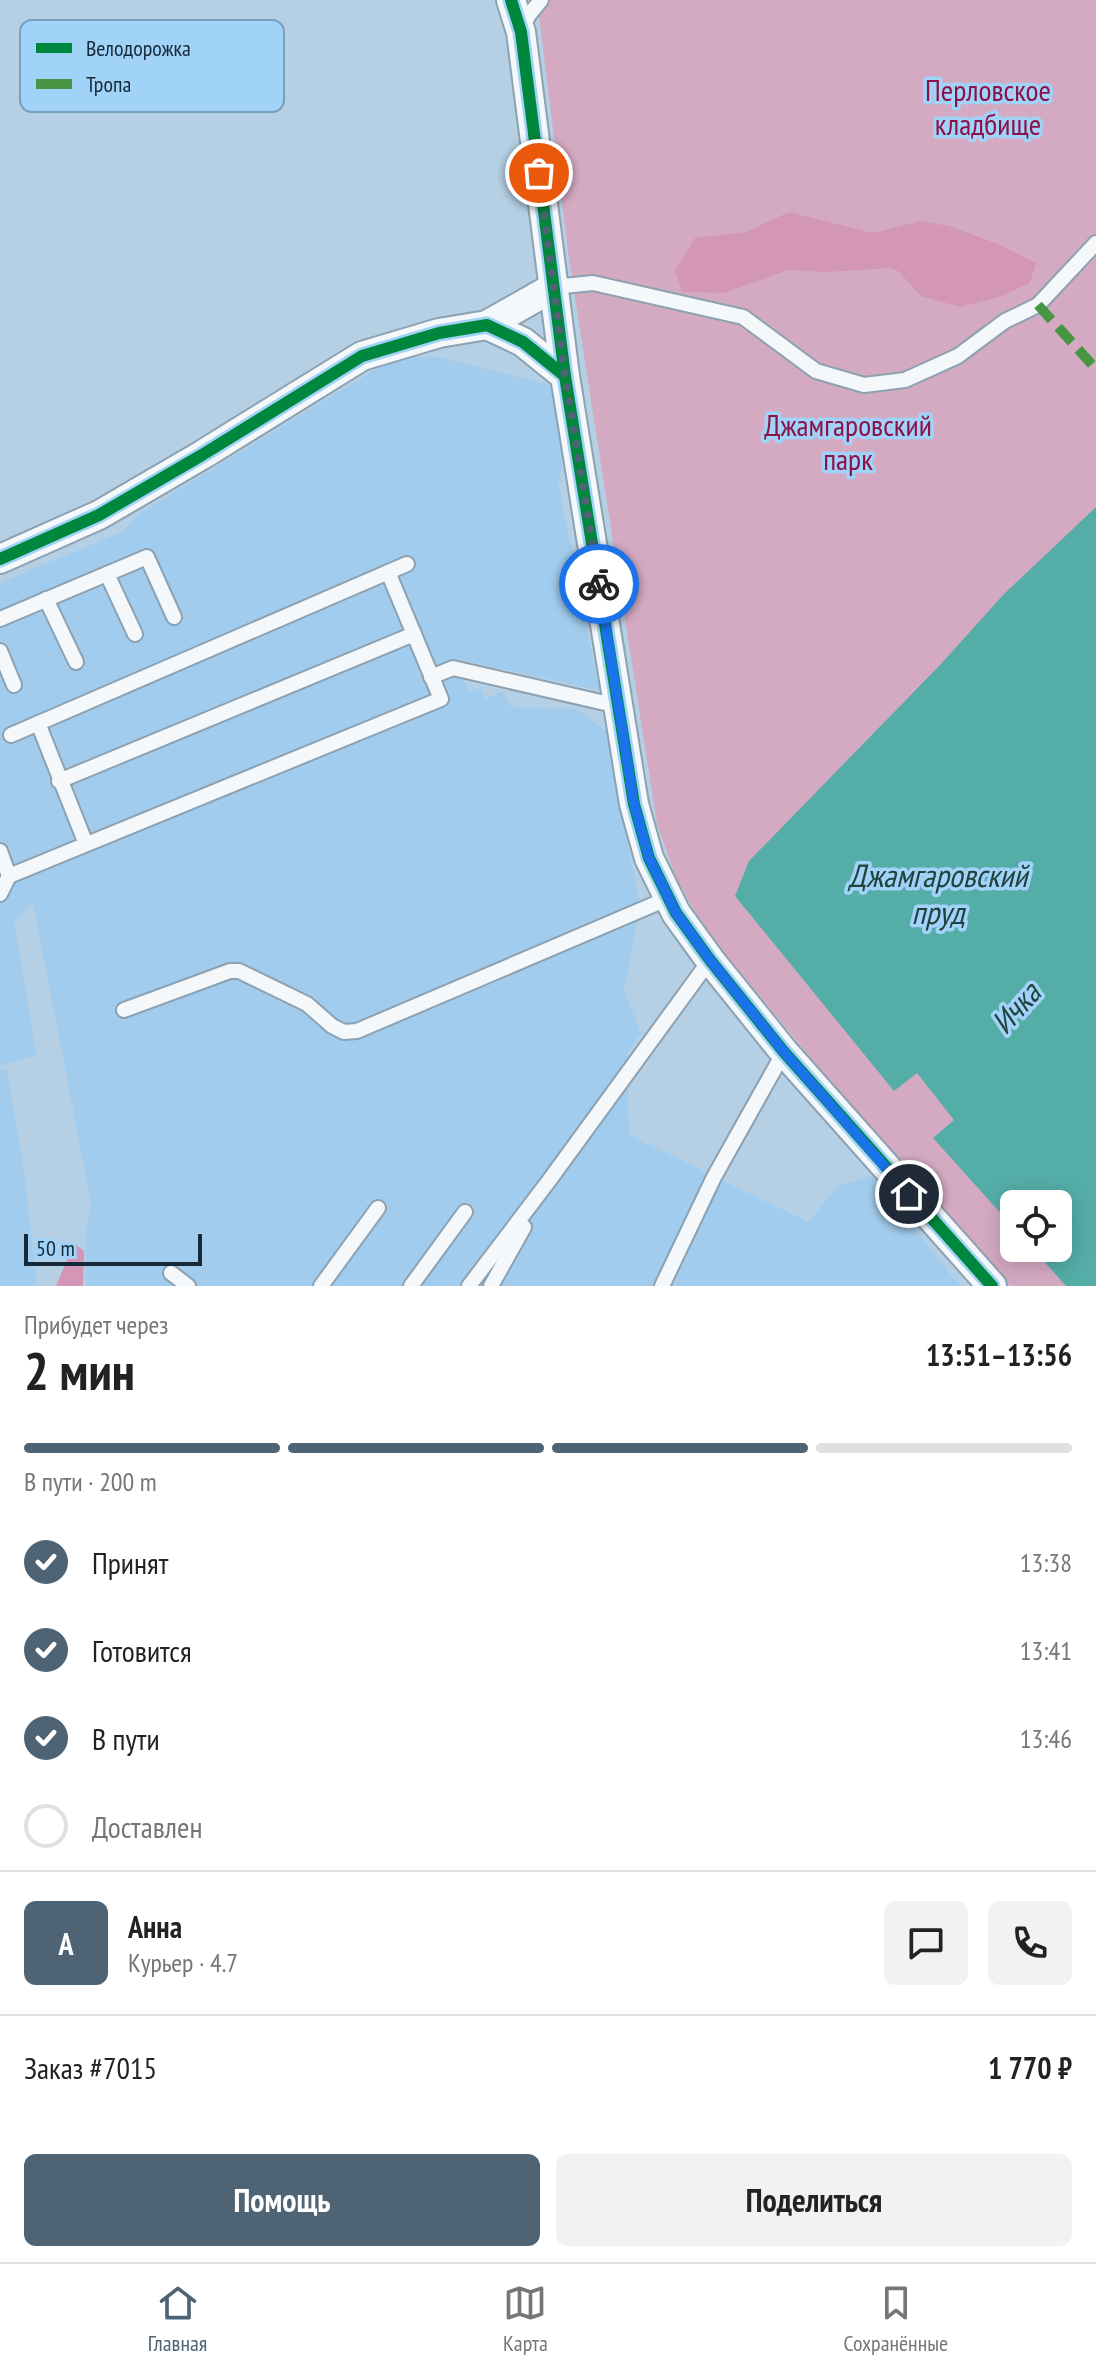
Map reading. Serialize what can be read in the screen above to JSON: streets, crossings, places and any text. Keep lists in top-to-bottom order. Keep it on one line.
{"water":["Джамгаровский пруд","Ичка"],"parks":["Перловское кладбище","Джамгаровский парк"],"legend":["Велодорожка","Тропа"],"scale_bar":"50 m","page":{"scale":"50 m","heading":["2 мин","Прибудет через","13:51–13:56"],"panel":["Анна","Курьер · 4.7","Заказ #7015","1 770 ₽"],"bar":"В пути · 200 m","list":[["Принят","13:38"],["Готовится","13:41"],["В пути","13:46"],"Доставлен"],"round":"А","buttons":["Помощь","Поделиться"],"tabs":["Главная","Карта","Сохранённые"]}}
